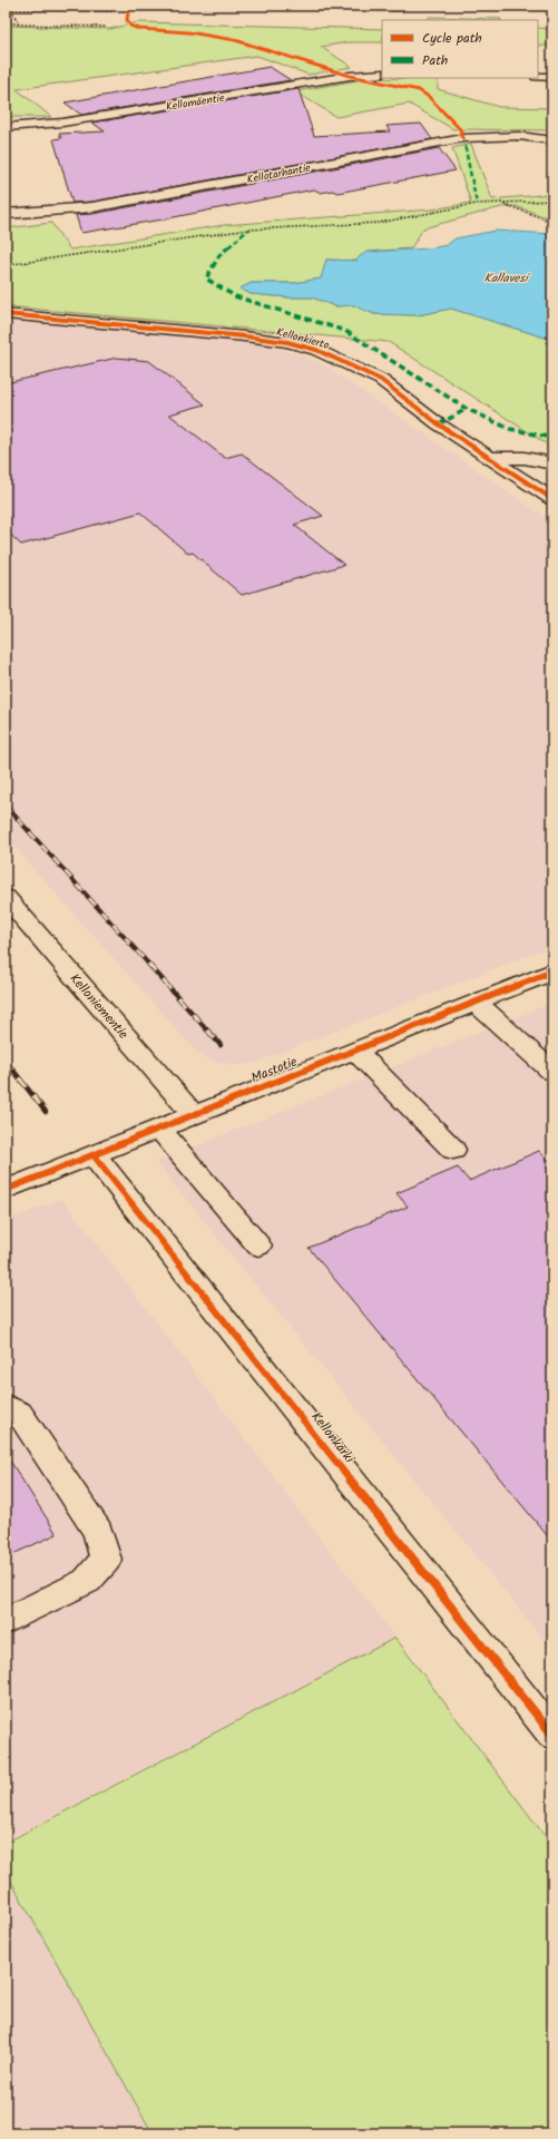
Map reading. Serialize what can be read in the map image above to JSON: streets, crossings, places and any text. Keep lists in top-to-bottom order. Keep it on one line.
{"streets":{"street":["Kellomäentie","Kellotarhantie","Kellonkierto","Kelloniementie","Mastotie","Kellonkärki"]},"crossings":[["Kelloniementie","Mastotie"],["Mastotie","Kellonkärki"]],"water":["Kallavesi"],"legend":["Cycle path","Path"]}
